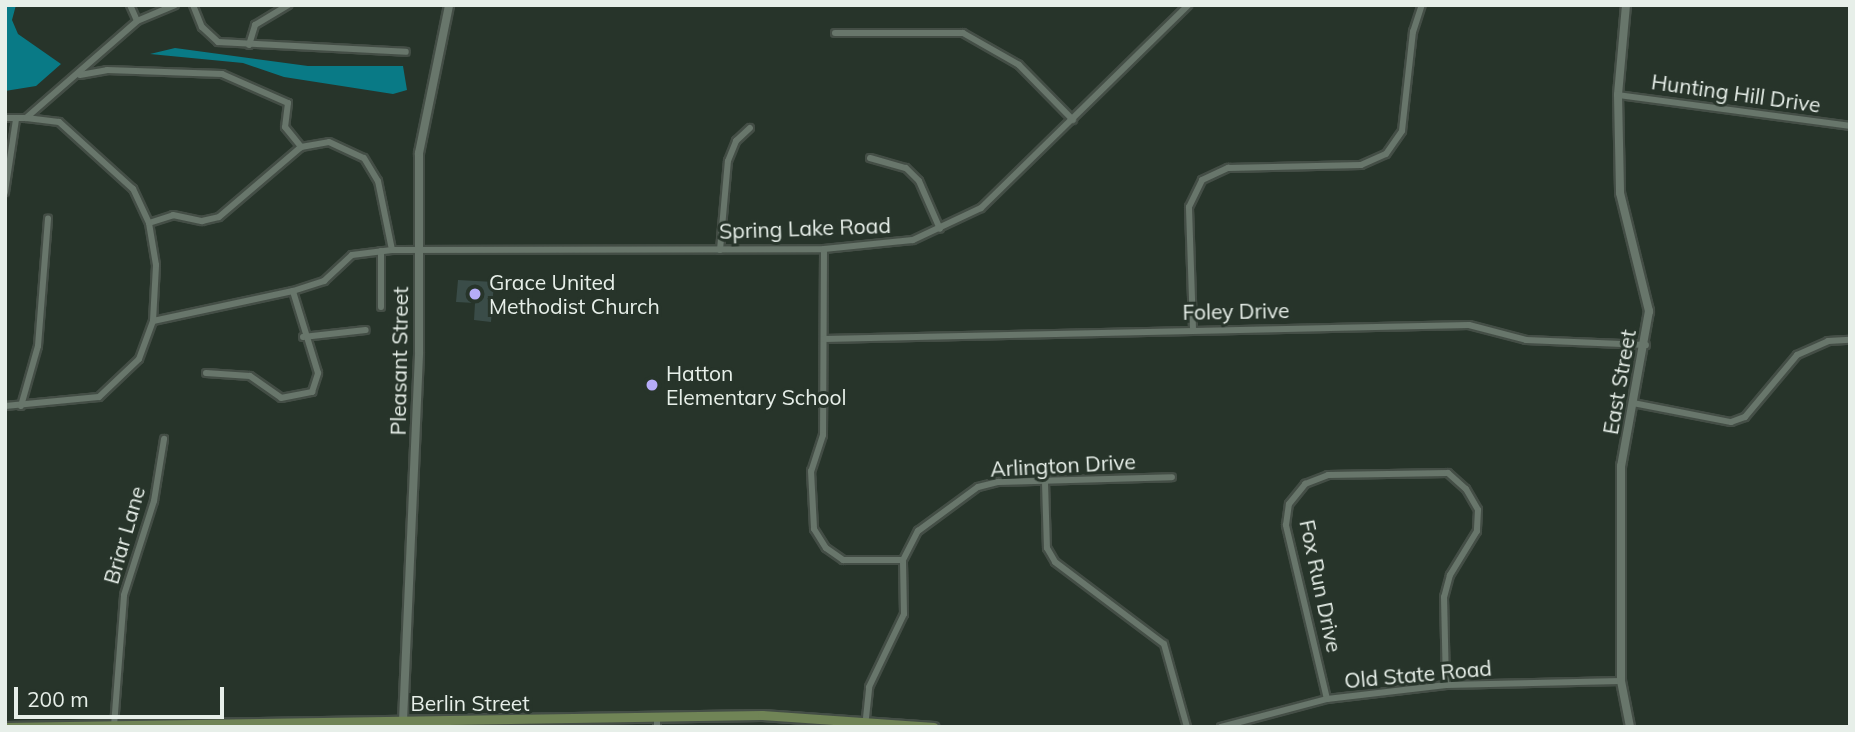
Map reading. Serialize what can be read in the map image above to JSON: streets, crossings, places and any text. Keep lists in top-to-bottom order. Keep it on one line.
{"streets":{"main road":["Berlin Street"],"street":["Hunting Hill Drive","Spring Lake Road","Foley Drive","Pleasant Street","East Street","Arlington Drive","Briar Lane","Fox Run Drive","Old State Road"]},"crossings":[["Hunting Hill Drive","East Street"],["Spring Lake Road","Pleasant Street"],["Foley Drive","East Street"],["Pleasant Street","Berlin Street"],["East Street","Old State Road"],["Briar Lane","Berlin Street"],["Fox Run Drive","Old State Road"]],"places":["Grace United Methodist Church","Hatton Elementary School"],"scale_bar":"200 m"}
